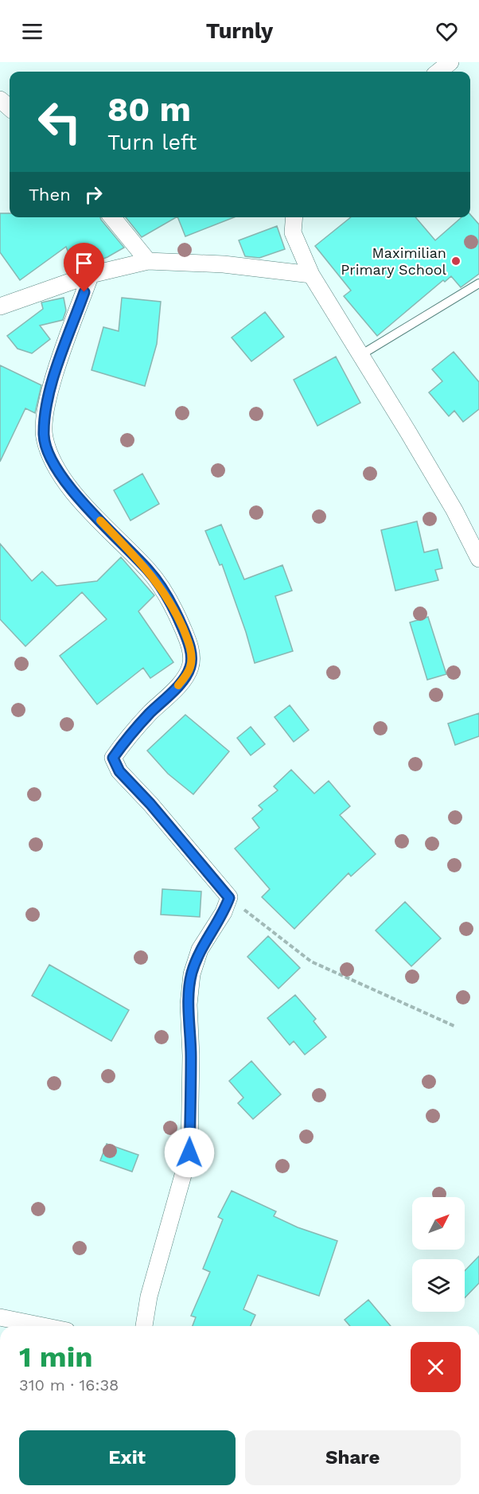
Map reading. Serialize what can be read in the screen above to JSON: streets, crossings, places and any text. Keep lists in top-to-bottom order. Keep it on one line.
{"places":["Maximilian Primary School"],"north":"top right","page":{"header":"Turnly","turn":["80 m","Turn left"],"then":"Then","heading":["1 min","310 m · 16:38"],"buttons":["Exit","Share"]}}
